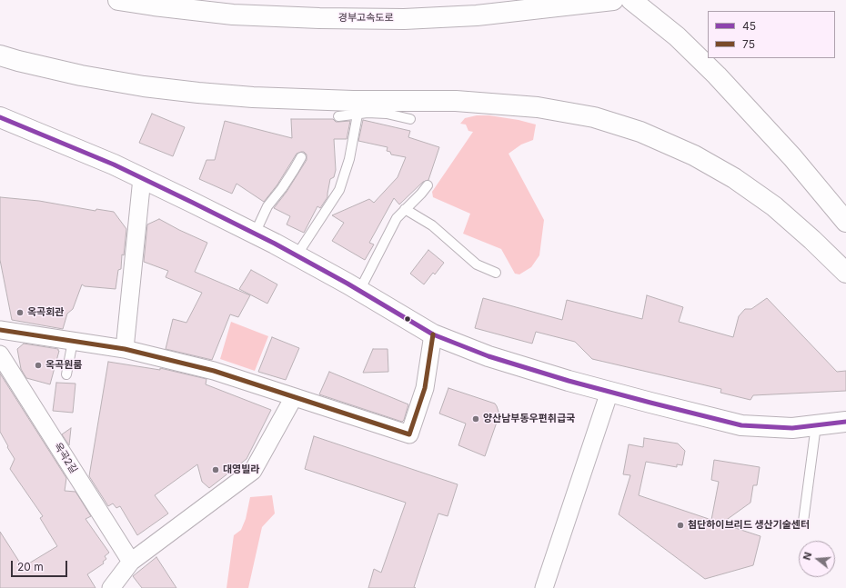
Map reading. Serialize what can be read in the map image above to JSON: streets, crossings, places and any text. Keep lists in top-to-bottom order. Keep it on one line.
{"streets":{"main road":["경부고속도로"],"street":["옥곡2길"]},"places":["옥곡회관","옥곡원룸","양산남부동우편취급국","대영빌라","첨단하이브리드 생산기술센터"],"lines":["transit line 45","transit line 75"],"legend":["45","75"],"scale_bar":"20 m","north":"left"}
